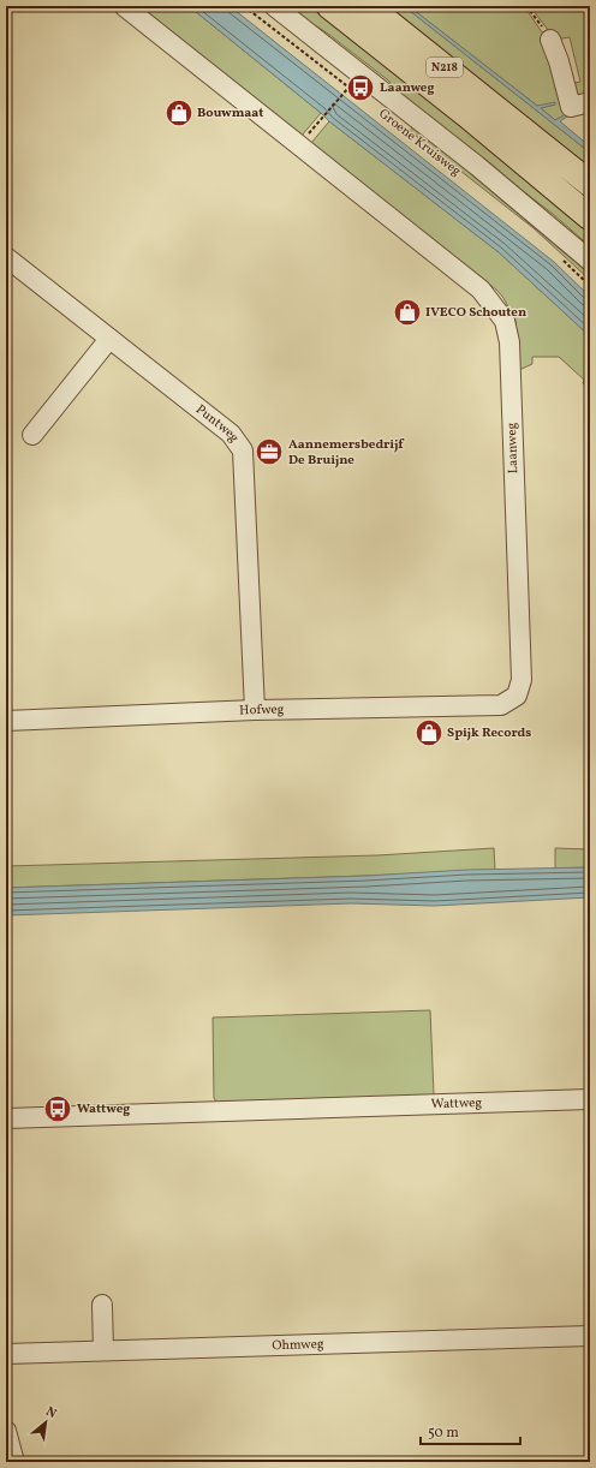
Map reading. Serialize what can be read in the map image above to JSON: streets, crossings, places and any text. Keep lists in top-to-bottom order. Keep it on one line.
{"streets":{"main road":["N218"],"street":["Puntweg","Laanweg","Hofweg","Wattweg","Ohmweg"]},"crossings":[["Puntweg","Hofweg"],["Laanweg","Hofweg"]],"places":{"bus stop":["Laanweg","Wattweg"],"shop":["Bouwmaat","IVECO Schouten","Spijk Records"],"office":["Aannemersbedrijf De Bruijne"]},"scale_bar":"50 m","north":"top right"}
